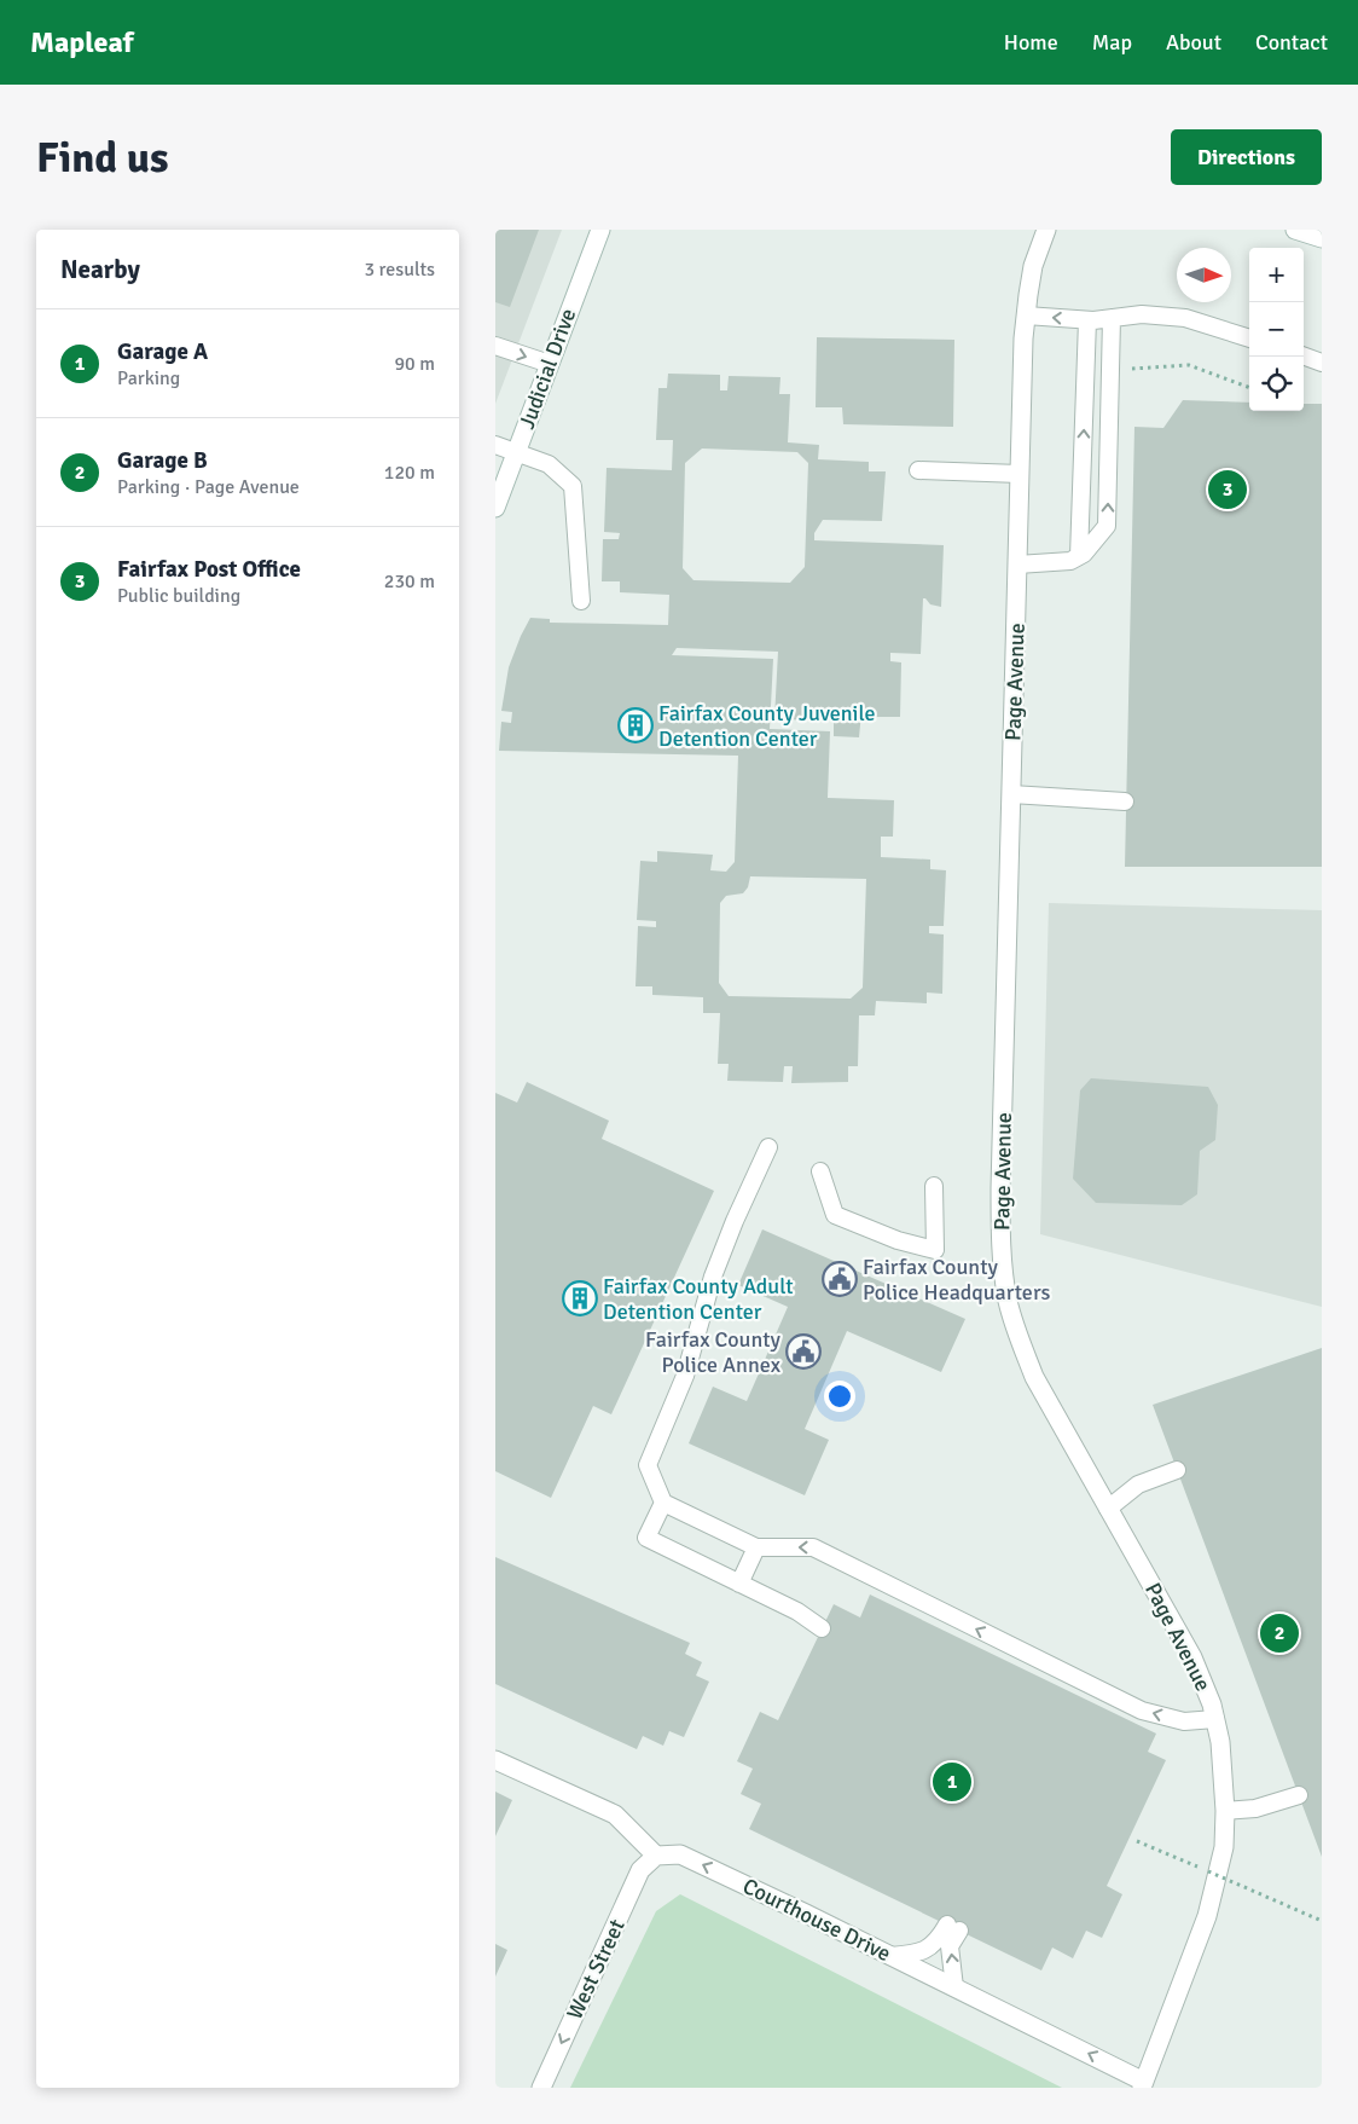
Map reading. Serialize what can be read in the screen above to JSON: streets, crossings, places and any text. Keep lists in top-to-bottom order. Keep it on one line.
{"streets":{"street":["Judicial Drive","Page Avenue","Courthouse Drive","West Street"]},"crossings":[["Page Avenue","Courthouse Drive"],["Courthouse Drive","West Street"]],"one_way":["Courthouse Drive","West Street"],"places":{"building":["Fairfax County Juvenile Detention Center","Fairfax County Adult Detention Center"],"public building":["Fairfax County Police Headquarters","Fairfax County Police Annex"]},"north":"right","page":{"header":"Mapleaf","nav":["Home","Map","About","Contact"],"buttons":"Directions","title":"Find us","heading":["Nearby","3 results"],"map_buttons":["+","−"],"list":[{"mark":"1","name":"Garage A","note":"Parking","value":"90 m"},{"mark":"2","name":"Garage B","note":"Parking · Page Avenue","value":"120 m"},{"mark":"3","name":"Fairfax Post Office","note":"Public building","value":"230 m"}],"pins":["3","2","1"]}}
